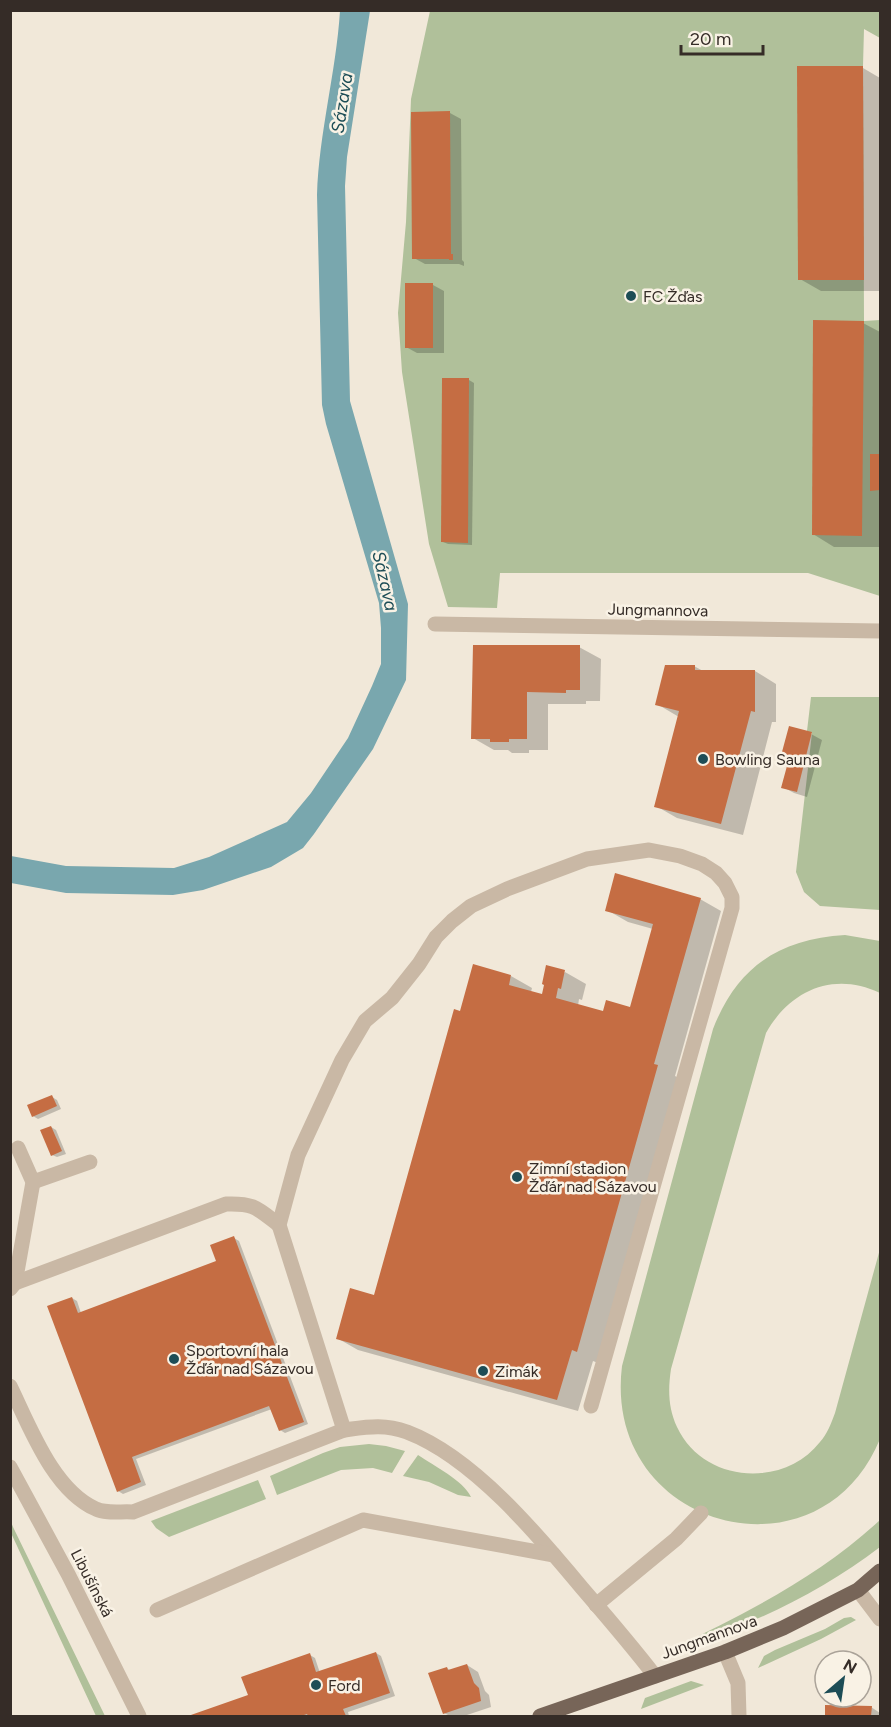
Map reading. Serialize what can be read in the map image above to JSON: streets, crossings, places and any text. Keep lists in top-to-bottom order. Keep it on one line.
{"streets":{"main road":["Jungmannova"],"street":["Libušínská"]},"water":["Sázava"],"places":["FC Žďas","Bowling Sauna","Zimní stadion Žďár nad Sázavou","Sportovní hala Žďár nad Sázavou","Zimák","Ford"],"scale_bar":"20 m","north":"top right"}
